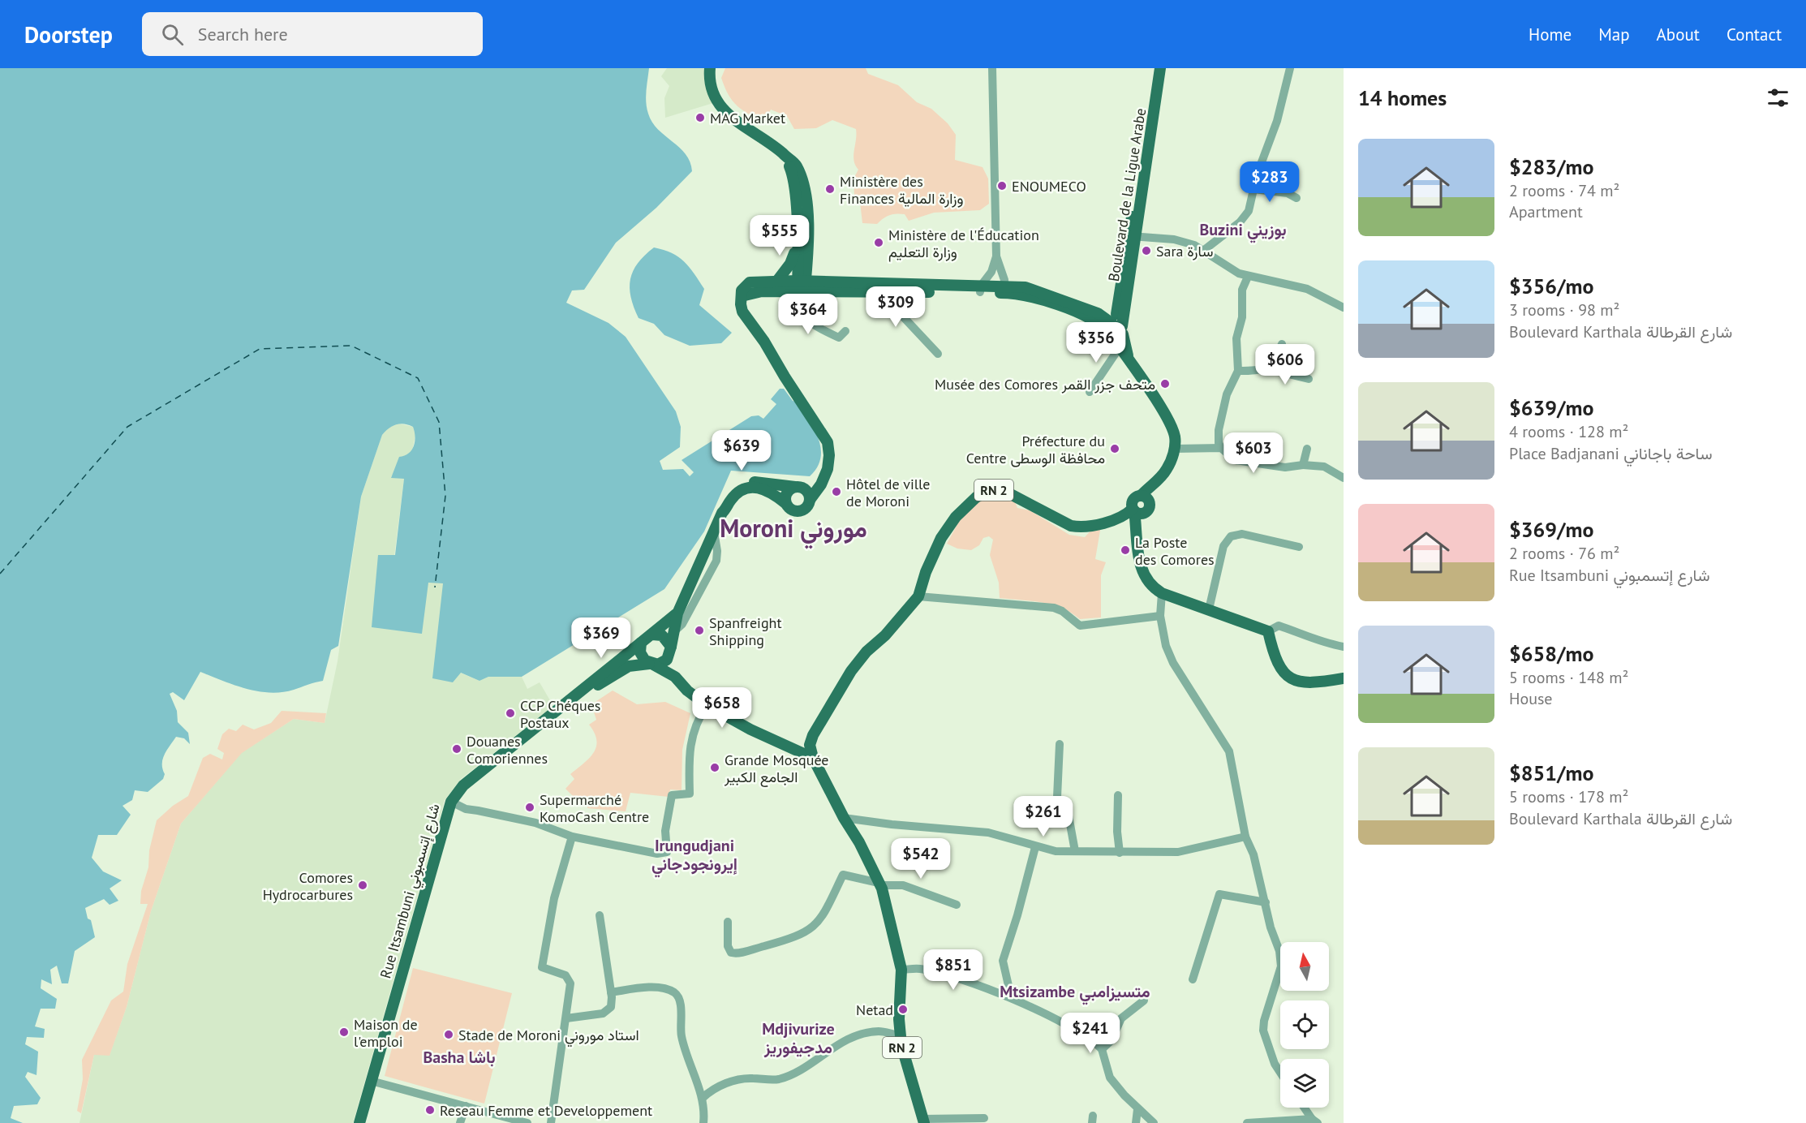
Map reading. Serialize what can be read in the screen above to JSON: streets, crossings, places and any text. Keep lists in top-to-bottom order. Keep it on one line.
{"streets":{"main road":["Boulevard de la Ligue Arabe","RN 2","Rue Itsambuni شارع إتسمبوني"]},"districts":["Buzini بوزيني","Moroni موروني","Irungudjani إيرونجودجاني","Mtsizambe متسيزامبي","Mdjivurize مدجيفوريز","Basha باشا"],"places":["MAG Market","ENOUMECO","Ministère des Finances وزارة المالية","Ministère de l'Éducation وزارة التعليم","Sara سارة","Musée des Comores متحف جزر القمر","Préfecture du Centre محافظة الوسطى","Hôtel de ville de Moroni","La Poste des Comores","Spanfreight Shipping","CCP Chéques Postaux","Douanes Comoriennes","Grande Mosquée الجامع الكبير","Supermarché KomoCash Centre","Comores Hydrocarbures","Netad","Maison de l'emploi","Stade de Moroni استاد موروني","Reseau Femme et Developpement"],"north":"top","page":{"header":"Doorstep","search":"Search here","nav":["Home","Map","About","Contact"],"heading":"14 homes","list":[{"name":"$283/mo","note":"2 rooms · 74 m² · Apartment"},{"name":"$356/mo","note":"3 rooms · 98 m² · Boulevard Karthala شارع القرطالة"},{"name":"$639/mo","note":"4 rooms · 128 m² · Place Badjanani ساحة باجاناني"},{"name":"$369/mo","note":"2 rooms · 76 m² · Rue Itsambuni شارع إتسمبوني"},{"name":"$658/mo","note":"5 rooms · 148 m² · House"},{"name":"$851/mo","note":"5 rooms · 178 m² · Boulevard Karthala شارع القرطالة"}],"price":["$283","$555","$309","$364","$356","$606","$639","$603","$369","$658","$261","$542","$851","$241"]}}
